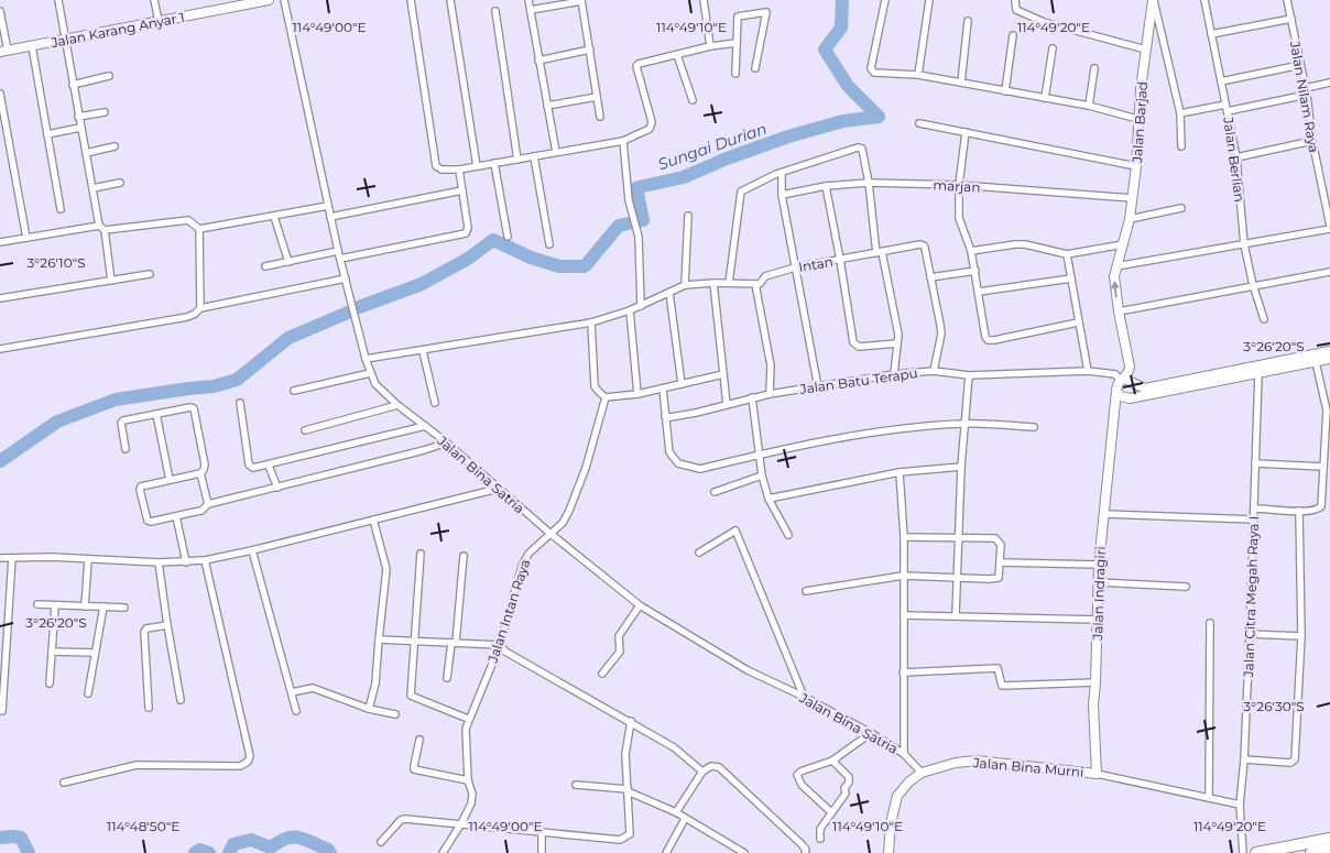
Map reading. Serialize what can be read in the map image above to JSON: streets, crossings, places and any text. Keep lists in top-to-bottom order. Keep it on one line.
{"streets":{"main road":["Jalan Karang Anyar 1","Jalan Barjad","Jalan Indragiri","Jalan Bina Murni"],"street":["Jalan Nilam Raya","Jalan Berlian","marjan","Intan","Jalan Batu Terapu","Jalan Bina Satria","Jalan Citra Megah Raya I","Jalan Intan Raya"]},"crossings":[["Jalan Barjad","marjan"],["Jalan Barjad","Jalan Indragiri"],["Intan","Jalan Batu Terapu"],["Intan","Jalan Bina Satria"],["Jalan Batu Terapu","Jalan Indragiri"],["Jalan Bina Satria","Jalan Intan Raya"],["Jalan Bina Satria","Jalan Bina Murni"],["Jalan Indragiri","Jalan Bina Murni"]],"water":["Sungai Durian"],"coordinates":["114°49'00\"E","114°49'10\"E","114°49'20\"E","3°26'10\"S","3°26'20\"S","3°26'30\"S","114°48'50\"E"]}
